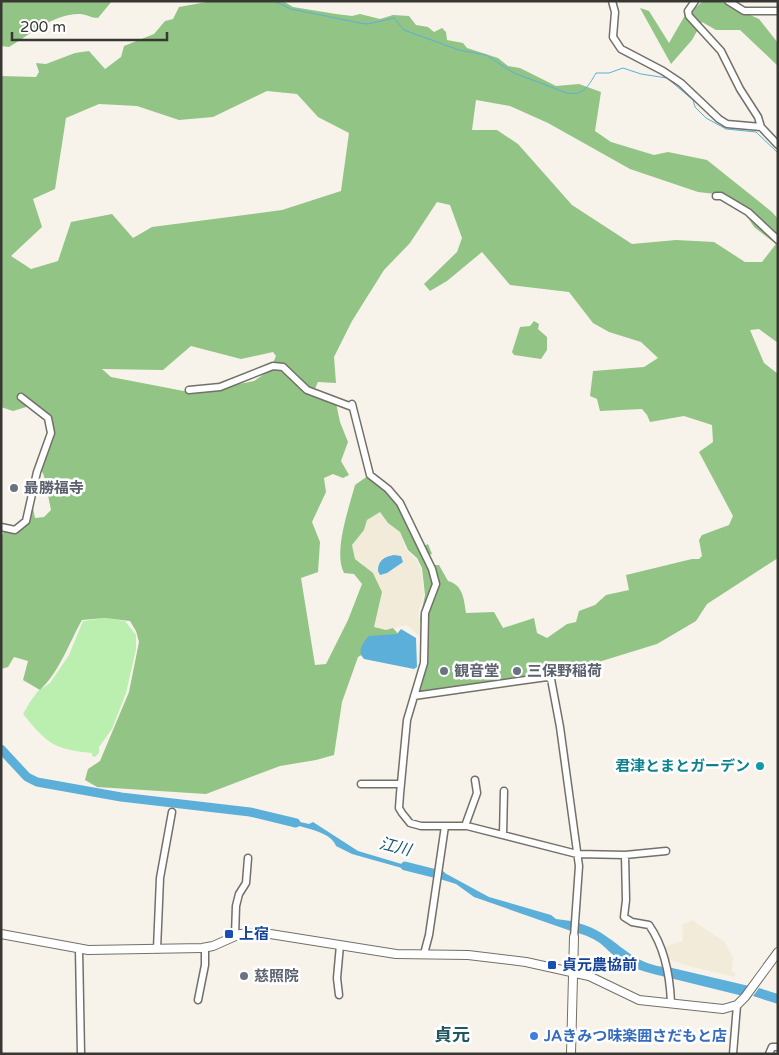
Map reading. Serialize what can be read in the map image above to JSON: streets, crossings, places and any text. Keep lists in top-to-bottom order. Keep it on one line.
{"districts":["貞元"],"water":["江川"],"places":{"other":["最勝福寺","観音堂","三保野稲荷","君津とまとガーデン","慈照院","JAきみつ味楽囲さだもと店"],"transit":["上宿","貞元農協前"]},"scale_bar":"200 m"}
